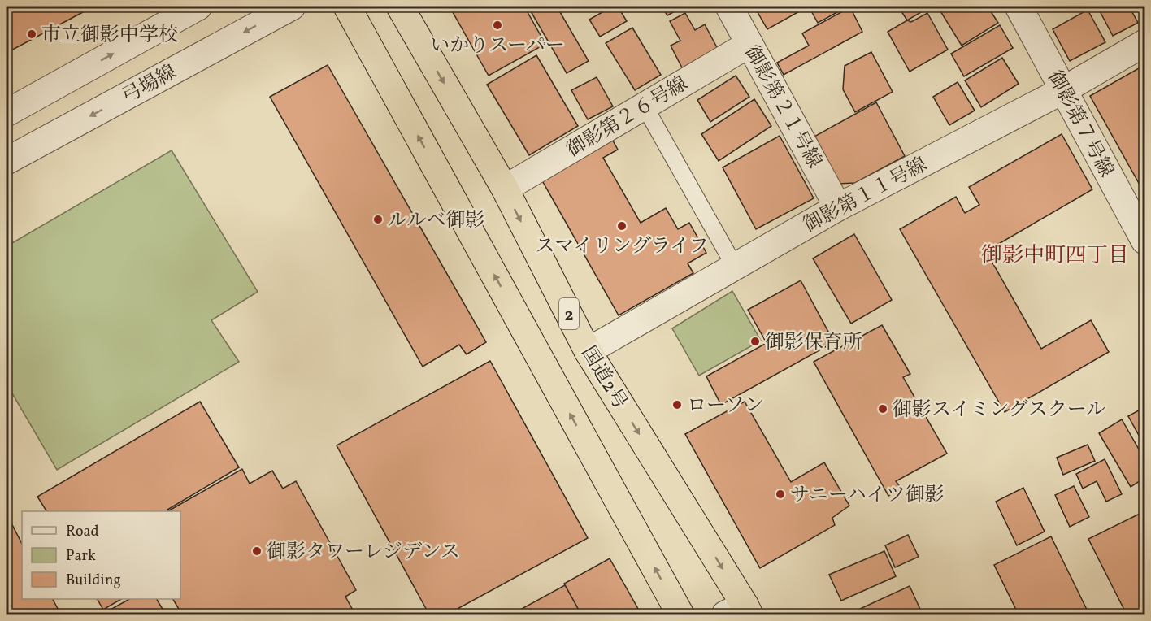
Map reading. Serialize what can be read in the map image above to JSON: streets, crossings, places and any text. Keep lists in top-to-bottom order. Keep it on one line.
{"streets":{"highway":["2","国道2号"],"street":["弓場線","御影第２１号線","御影第２６号線","御影第７号線","御影第１１号線"]},"crossings":[["御影第２１号線","御影第２６号線"],["御影第２１号線","御影第１１号線"],["御影第２６号線","国道2号"],["御影第７号線","御影第１１号線"],["御影第１１号線","国道2号"]],"districts":["御影中町四丁目"],"places":["いかりスーパー","市立御影中学校","ルルベ御影","スマイリングライフ","御影保育所","ローソン","御影スイミングスクール","サニーハイツ御影","御影タワーレジデンス"],"legend":["Road","Park","Building"]}
